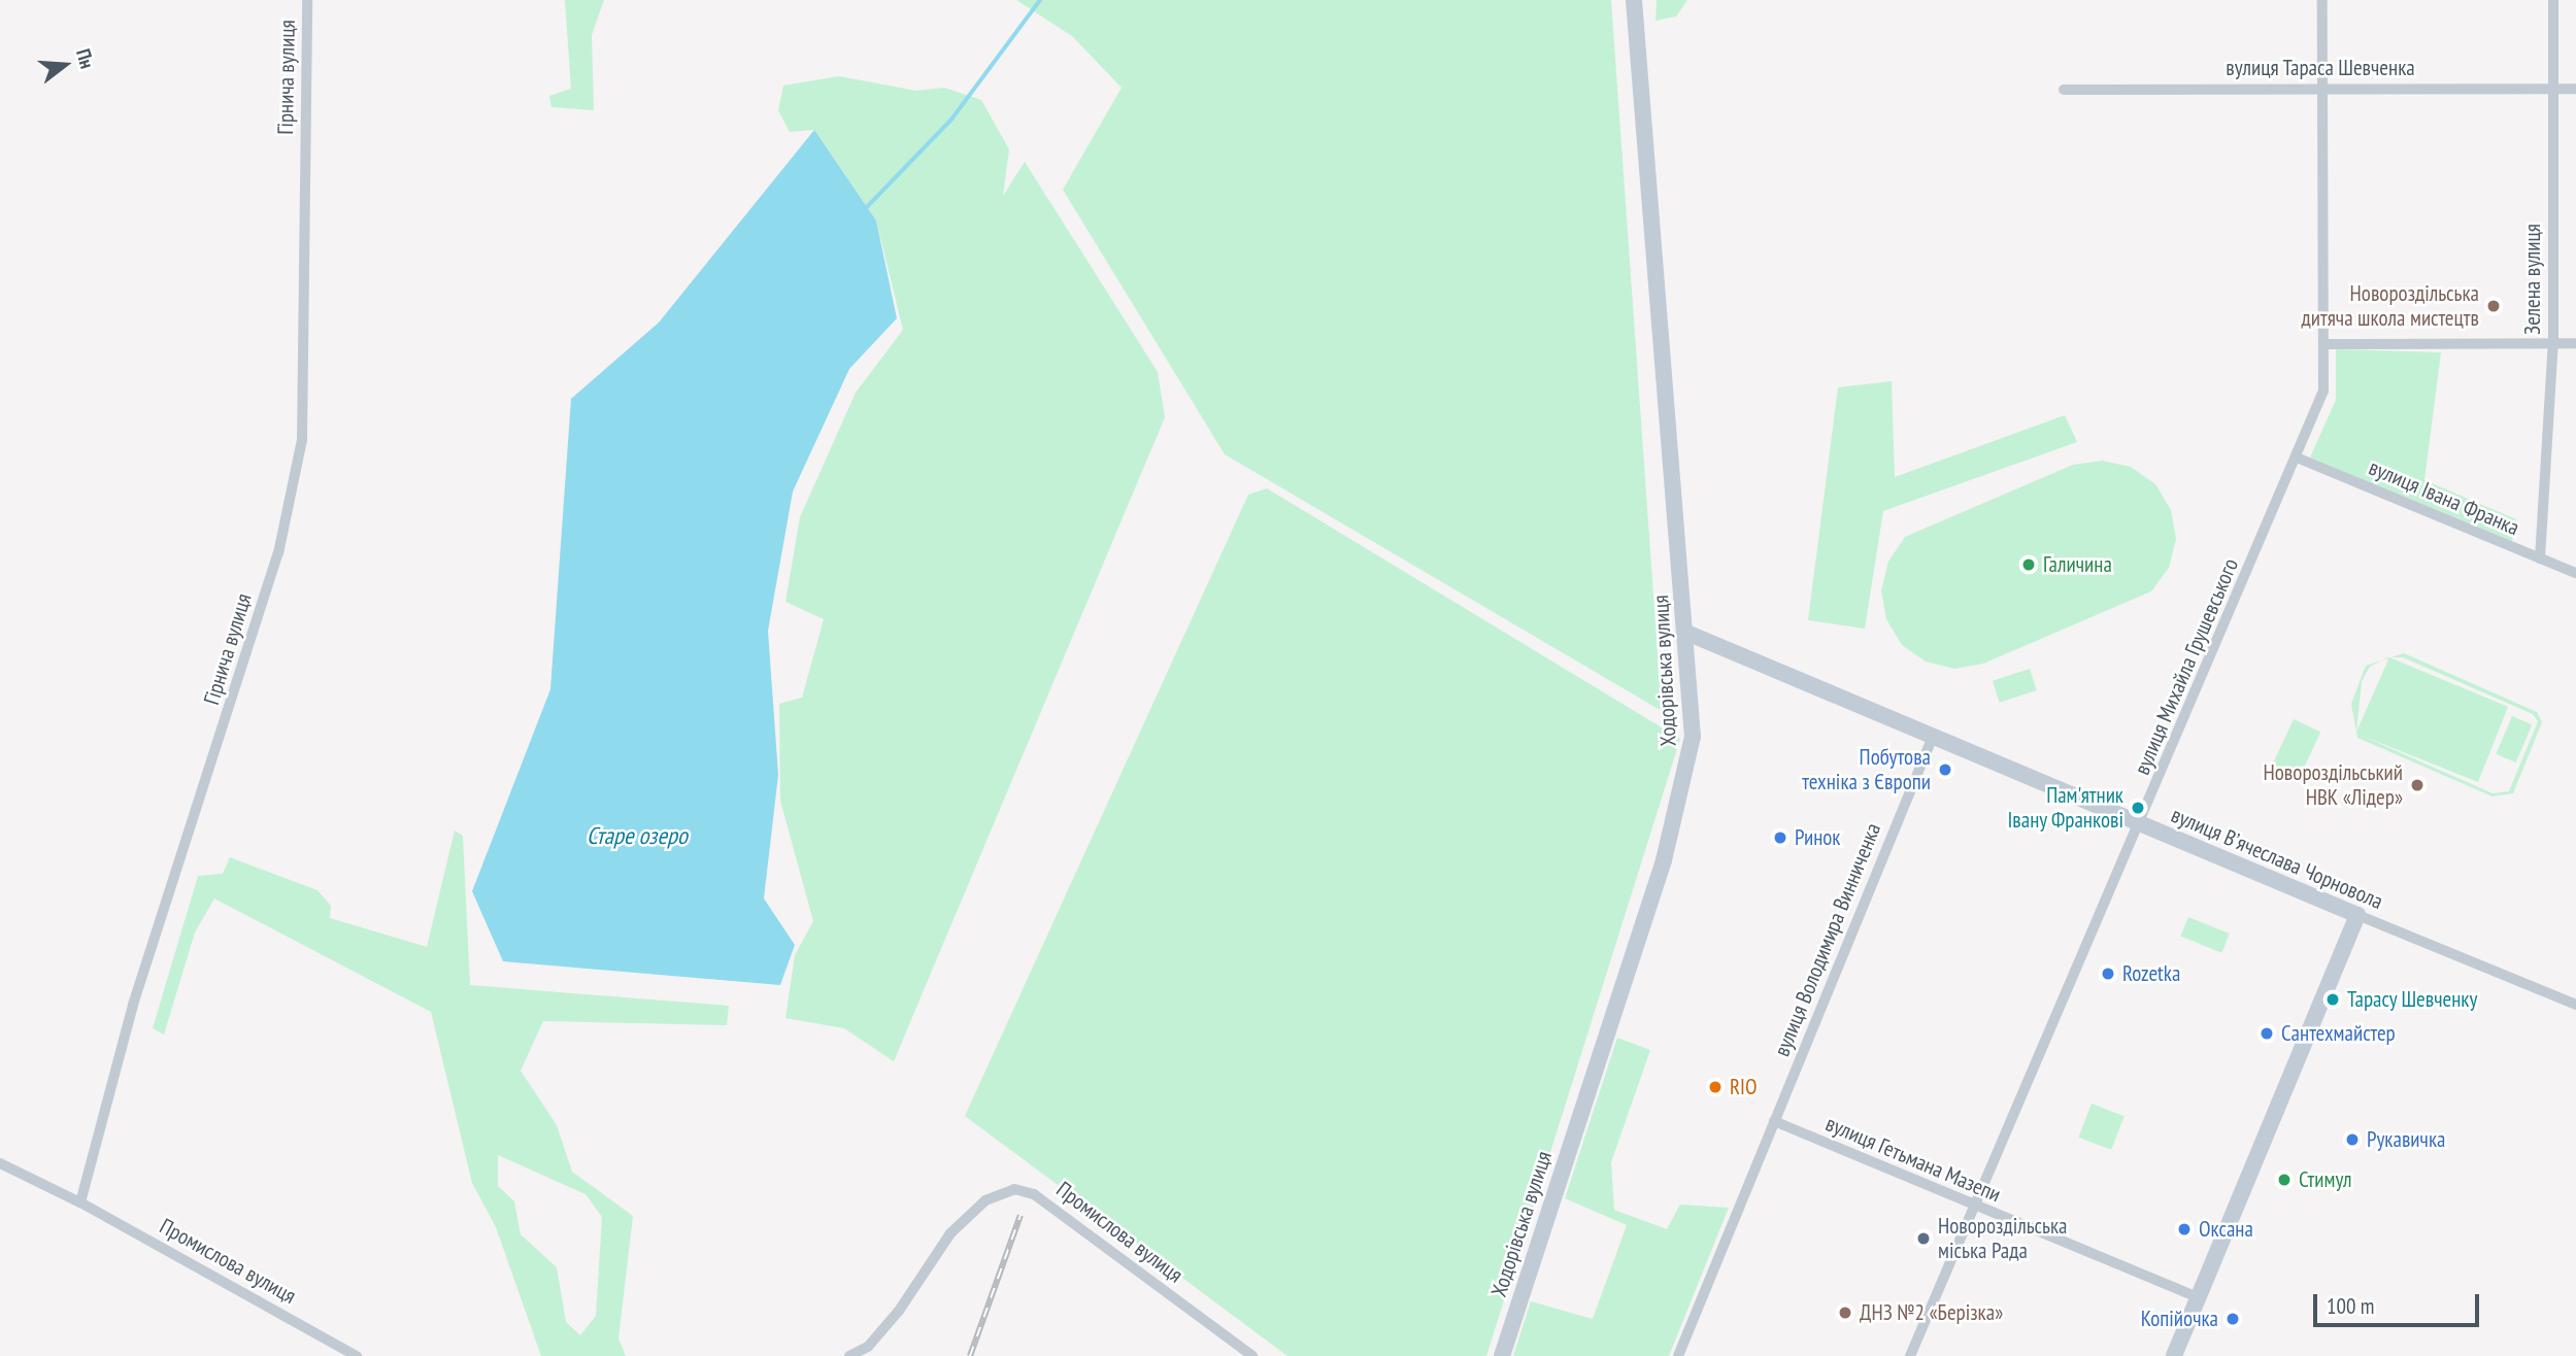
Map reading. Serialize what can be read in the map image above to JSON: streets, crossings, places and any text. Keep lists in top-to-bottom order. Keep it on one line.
{"streets":{"main road":["Ходорівська вулиця","вулиця Вʼячеслава Чорновола"],"street":["вулиця Тараса Шевченка","Гірнича вулиця","Зелена вулиця","вулиця Івана Франка","вулиця Михайла Грушевського","вулиця Володимира Винниченка","вулиця Гетьмана Мазепи","Промислова вулиця"]},"crossings":[["вулиця Тараса Шевченка","Зелена вулиця"],["вулиця Тараса Шевченка","вулиця Михайла Грушевського"],["Гірнича вулиця","Промислова вулиця"],["Зелена вулиця","вулиця Івана Франка"],["вулиця Івана Франка","вулиця Михайла Грушевського"],["вулиця Михайла Грушевського","вулиця Вʼячеслава Чорновола"],["вулиця Михайла Грушевського","вулиця Гетьмана Мазепи"],["Ходорівська вулиця","вулиця Вʼячеслава Чорновола"],["вулиця Вʼячеслава Чорновола","вулиця Володимира Винниченка"],["вулиця Володимира Винниченка","вулиця Гетьмана Мазепи"]],"water":["Старе озеро"],"places":["Новороздільська дитяча школа мистецтв","Галичина","Побутова техніка з Європи","Новороздільський НВК «Лідер»","Пам'ятник Івану Франкові","Ринок","Rozetka","Тарасу Шевченку","Сантехмайстер","RIO","Рукавичка","Стимул","Оксана","Новороздільська міська Рада","ДНЗ №2 «Берізка»","Копійочка"],"scale_bar":"100 m","north":"right"}
